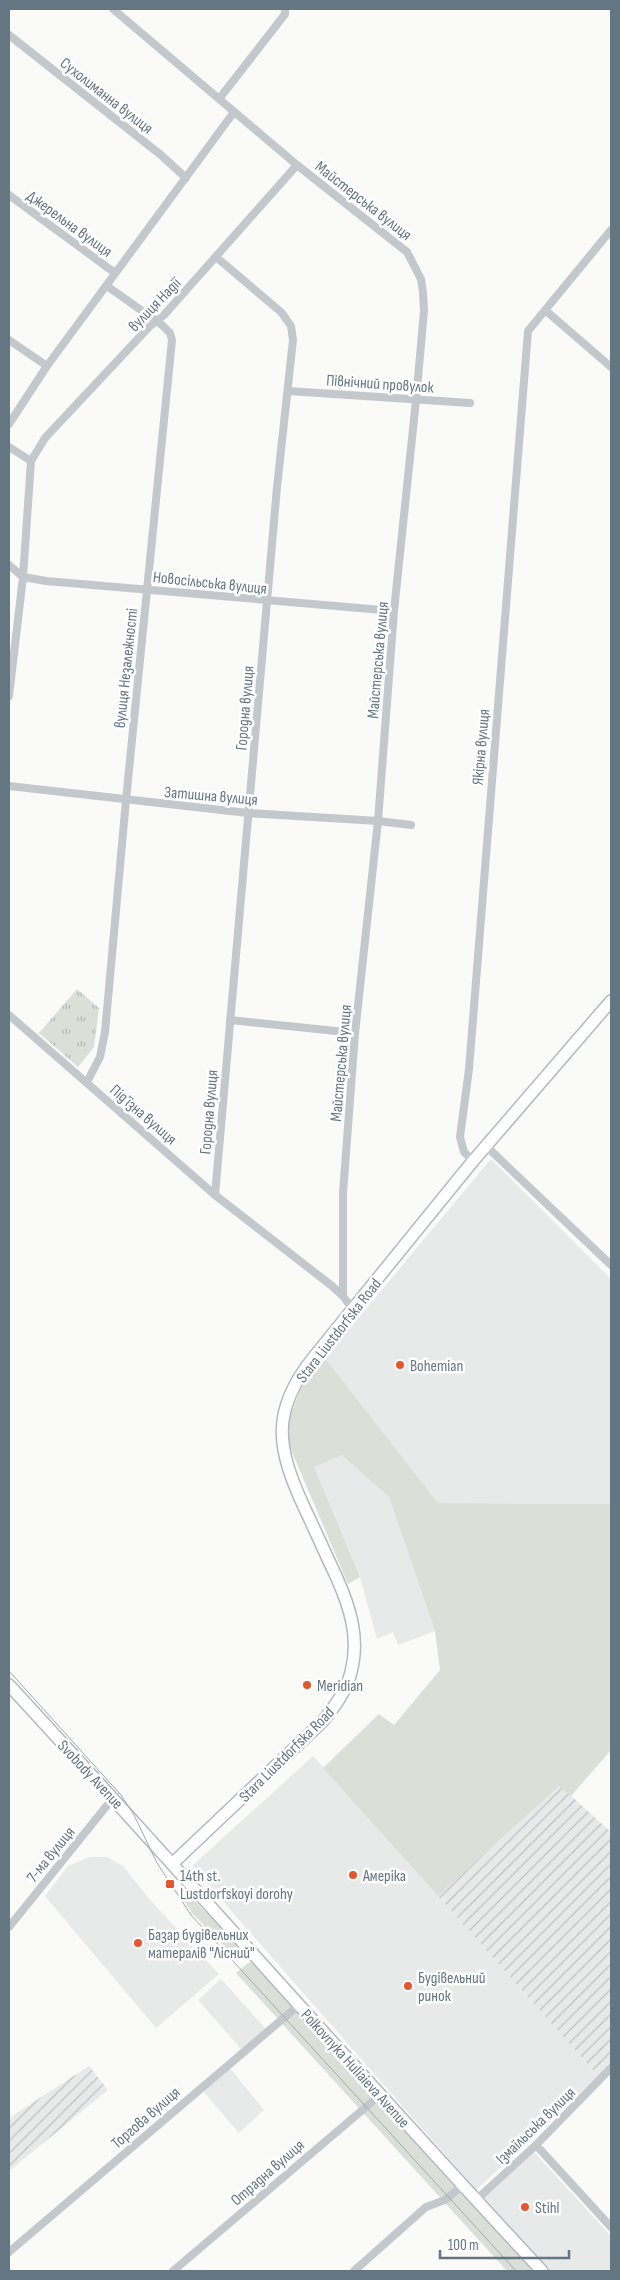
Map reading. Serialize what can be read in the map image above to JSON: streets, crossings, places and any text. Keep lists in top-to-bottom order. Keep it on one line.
{"streets":{"main road":["Stara Liustdorfska Road","Svobody Avenue","Polkovnyka Huliaieva Avenue"],"street":["Сухолиманна вулиця","Майстерська вулиця","Джерельна вулиця","вулиця Надії","Північний провулок","Новосільська вулиця","вулиця Незалежності","Городна вулиця","Якірна вулиця","Затишна вулиця","Підʼїзна вулиця","7-ма вулиця","Торгова вулиця","Ізмаїльська вулиця","Отрадна вулиця"]},"crossings":[["Майстерська вулиця","вулиця Надії"],["Майстерська вулиця","Північний провулок"],["Майстерська вулиця","Новосільська вулиця"],["Майстерська вулиця","Затишна вулиця"],["Майстерська вулиця","Підʼїзна вулиця"],["вулиця Надії","вулиця Незалежності"],["вулиця Надії","Городна вулиця"],["Північний провулок","Городна вулиця"],["Новосільська вулиця","вулиця Незалежності"],["Новосільська вулиця","Городна вулиця"],["вулиця Незалежності","Затишна вулиця"],["вулиця Незалежності","Підʼїзна вулиця"],["Городна вулиця","Затишна вулиця"],["Городна вулиця","Підʼїзна вулиця"],["Якірна вулиця","Stara Liustdorfska Road"],["Підʼїзна вулиця","Stara Liustdorfska Road"],["Stara Liustdorfska Road","Svobody Avenue"],["Stara Liustdorfska Road","Polkovnyka Huliaieva Avenue"],["Svobody Avenue","7-ма вулиця"],["Svobody Avenue","Polkovnyka Huliaieva Avenue"],["Polkovnyka Huliaieva Avenue","Торгова вулиця"],["Polkovnyka Huliaieva Avenue","Ізмаїльська вулиця"],["Polkovnyka Huliaieva Avenue","Отрадна вулиця"]],"places":{"other":["Bohemian","Meridian","Амеріка","Базар будівельних матералів \"Лісний\"","Будівельний ринок","Stihl"],"transit":["14th st. Lustdorfskoyi dorohy"]},"scale_bar":"100 m"}
